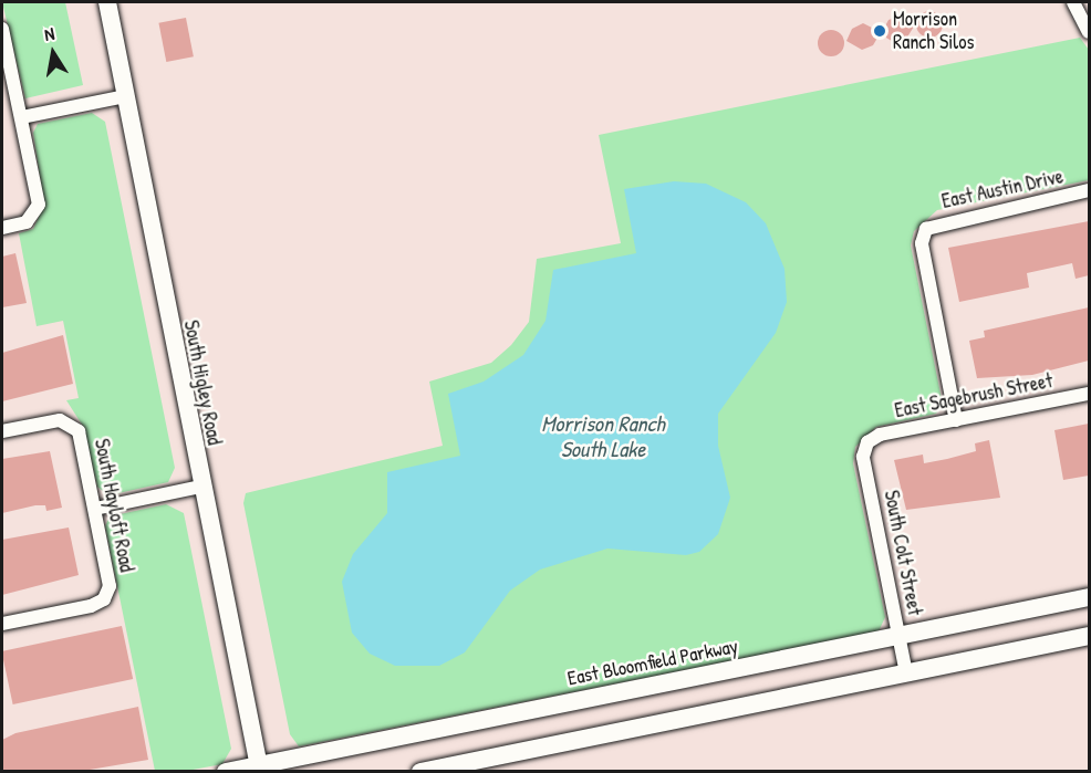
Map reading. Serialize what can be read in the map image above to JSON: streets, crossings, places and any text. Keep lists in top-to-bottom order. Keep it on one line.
{"streets":{"street":["East Austin Drive","South Higley Road","East Sagebrush Street","South Hayloft Road","South Colt Street","East Bloomfield Parkway"]},"crossings":[["East Austin Drive","East Sagebrush Street"],["South Higley Road","East Bloomfield Parkway"],["East Sagebrush Street","South Colt Street"],["South Colt Street","East Bloomfield Parkway"]],"water":["Morrison Ranch South Lake"],"places":["Morrison Ranch Silos"],"north":"top"}
